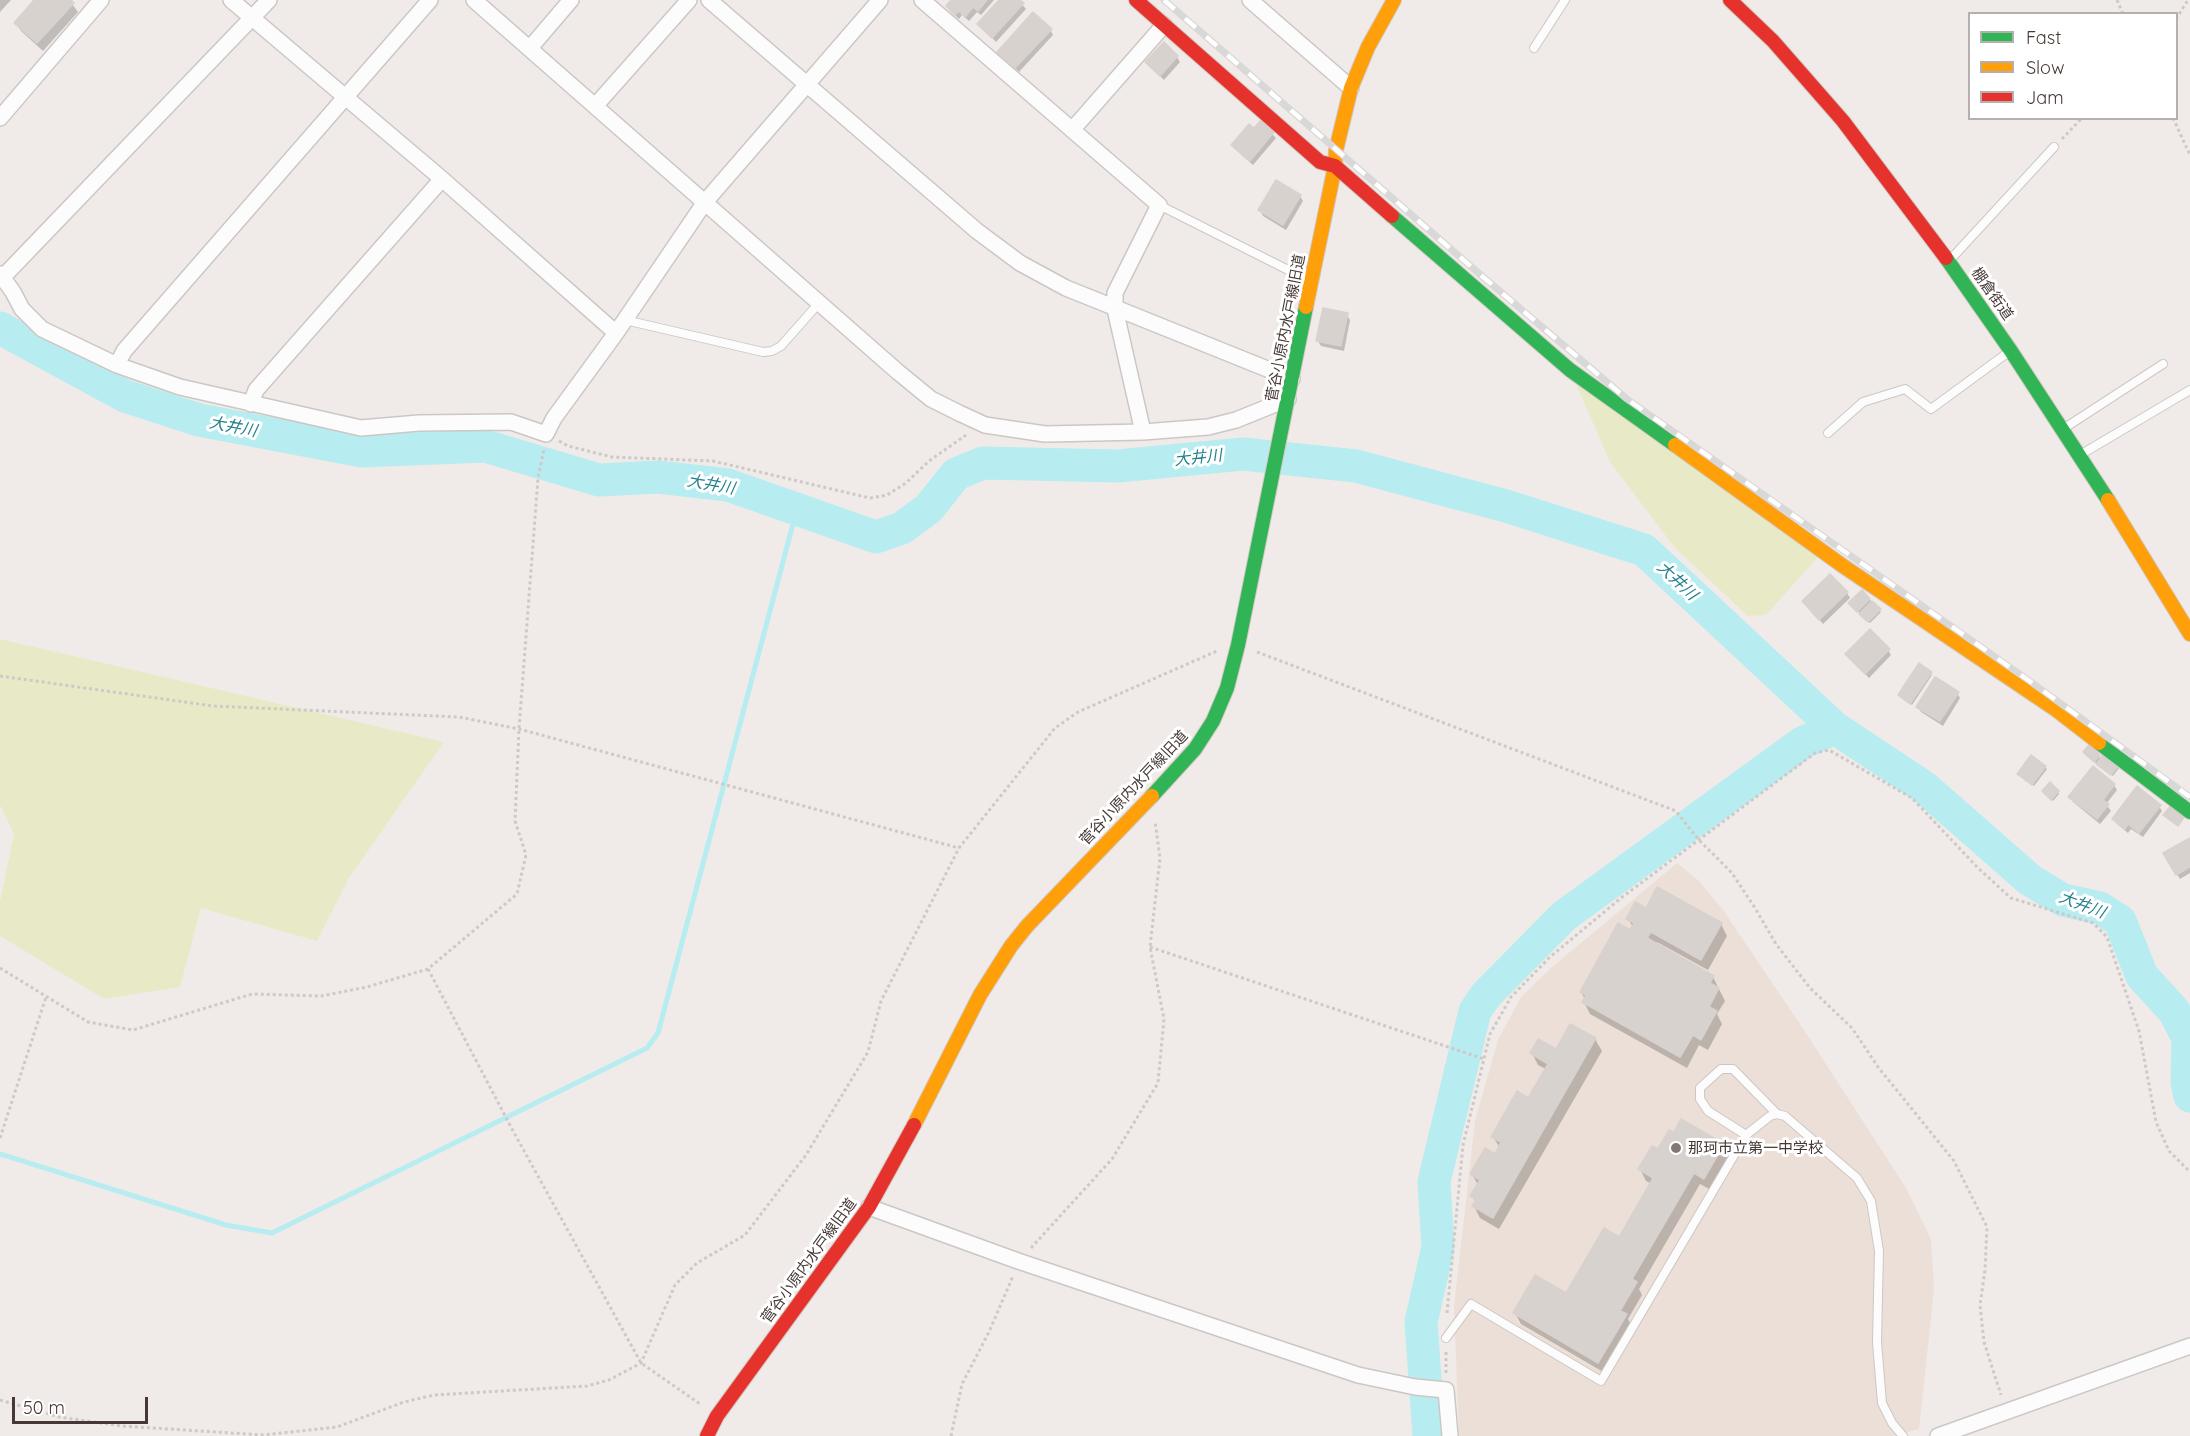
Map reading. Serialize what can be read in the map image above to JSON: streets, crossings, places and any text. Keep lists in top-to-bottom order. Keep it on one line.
{"streets":{"street":["棚倉街道","菅谷小原内水戸線旧道"]},"water":["大井川"],"places":["那珂市立第一中学校"],"legend":["Fast","Slow","Jam"],"scale_bar":"50 m"}
